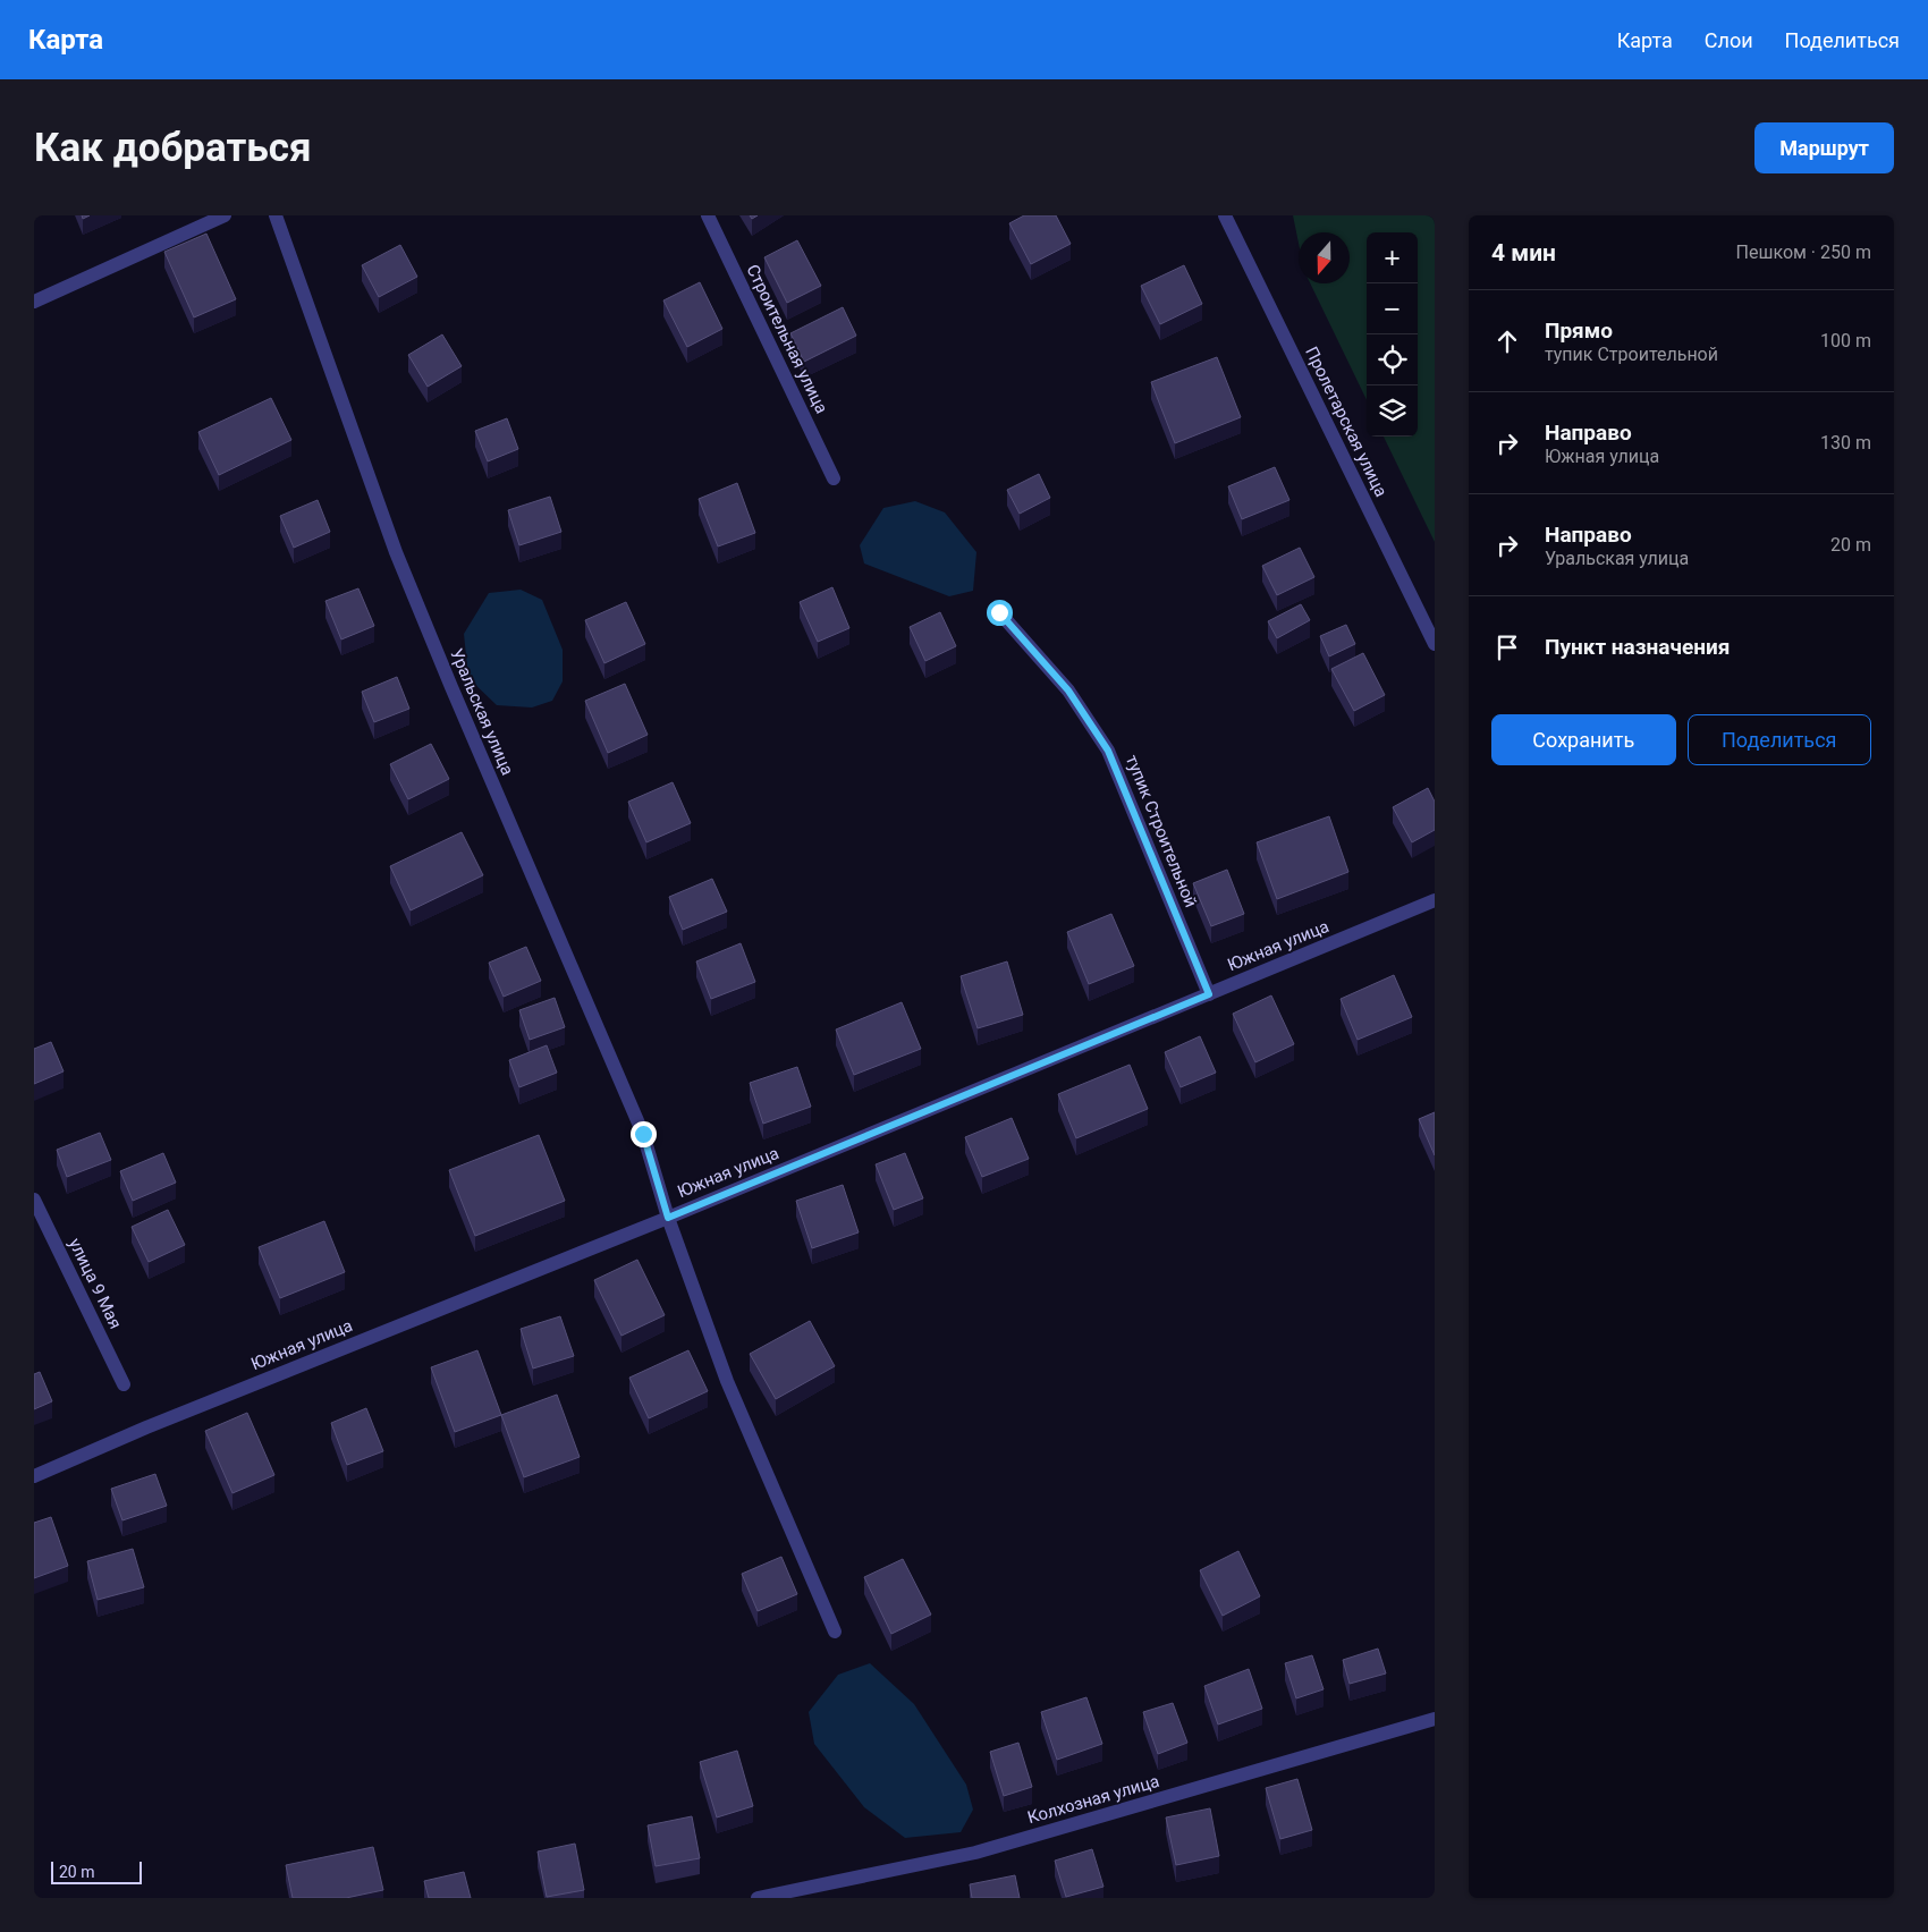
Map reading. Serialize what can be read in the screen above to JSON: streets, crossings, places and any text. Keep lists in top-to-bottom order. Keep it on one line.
{"streets":{"street":["Строительная улица","Пролетарская улица","Уральская улица","тупик Строительной","Южная улица","улица 9 Мая","Колхозная улица"]},"crossings":[["Уральская улица","Южная улица"],["тупик Строительной","Южная улица"]],"scale_bar":"20 m","north":"bottom","page":{"header":"Карта","nav":["Карта","Слои","Поделиться"],"buttons":["Маршрут",["Сохранить","Поделиться"]],"title":"Как добраться","heading":["4 мин","Пешком · 250 m"],"map_buttons":["+","−"],"list":[["Прямо","тупик Строительной","100 m"],["Направо","Южная улица","130 m"],["Направо","Уральская улица","20 m"],"Пункт назначения"],"scale":"20 m"}}
